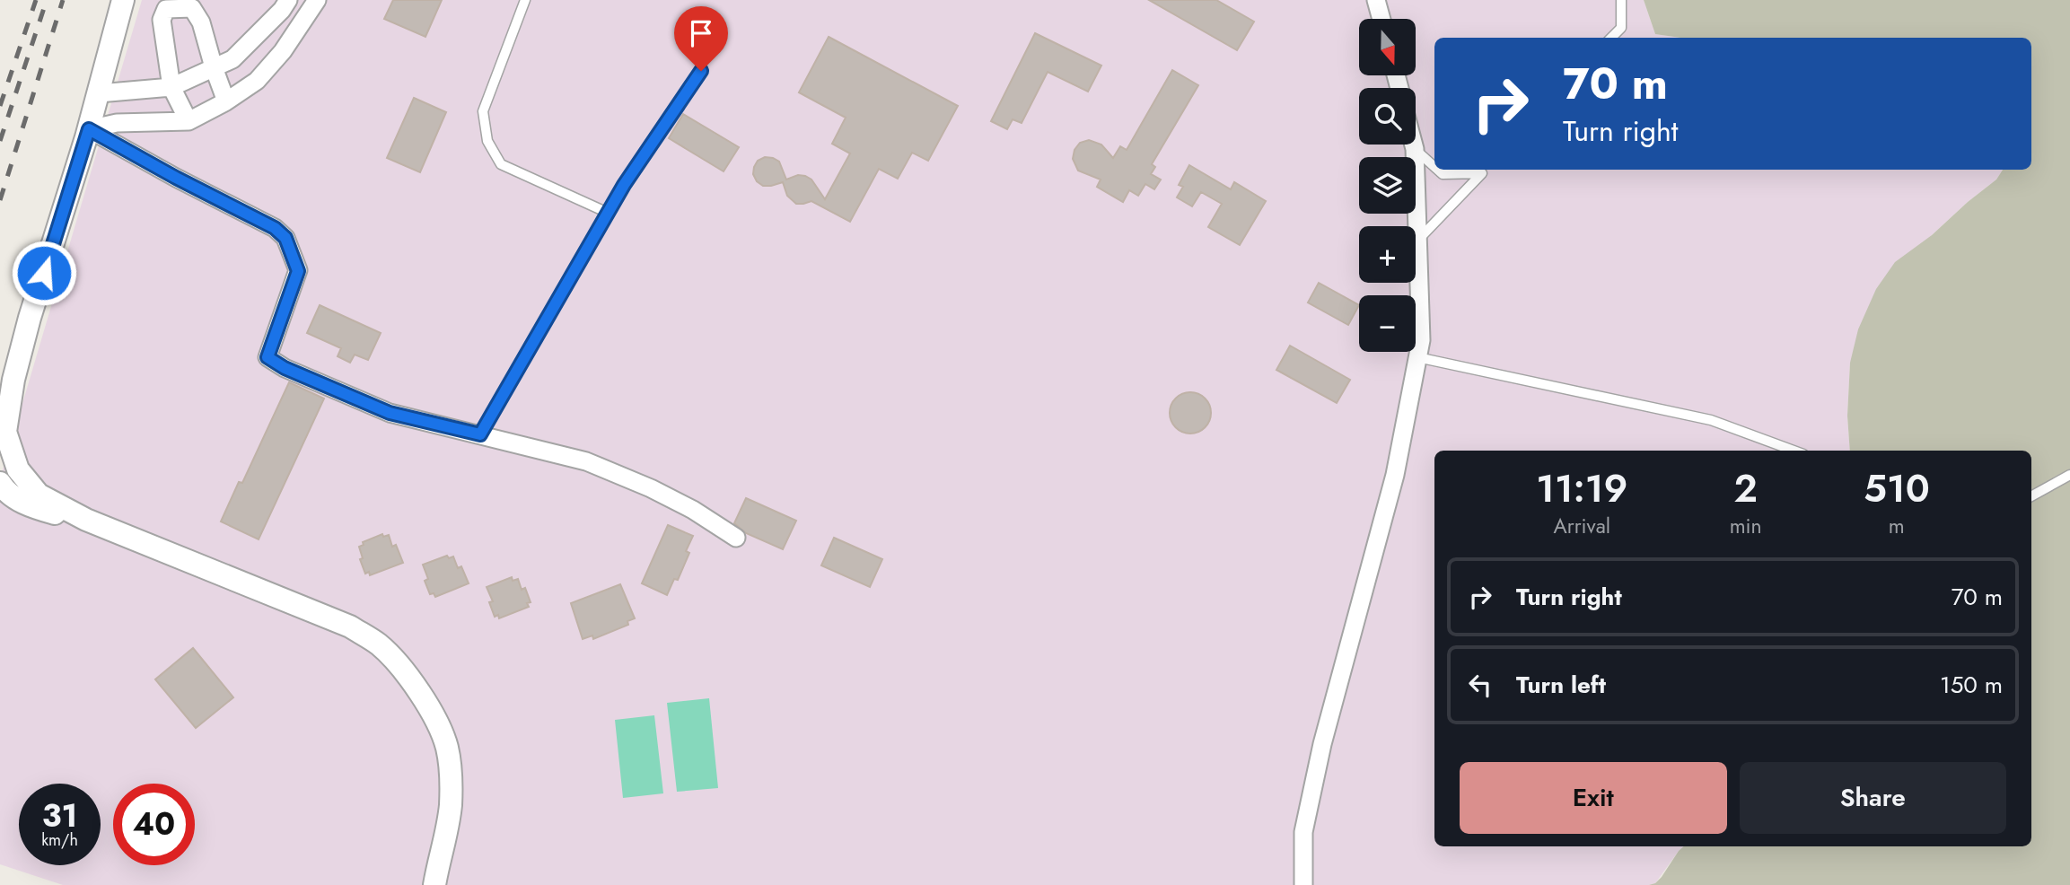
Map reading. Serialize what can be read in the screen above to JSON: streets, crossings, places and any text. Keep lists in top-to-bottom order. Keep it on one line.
{"north":"bottom","page":{"map_buttons":["+","−"],"turn":["70 m","Turn right"],"eta":["11:19","Arrival","2","min","510","m"],"list":[{"name":"Turn right","value":"70 m"},{"name":"Turn left","value":"150 m"}],"buttons":["Exit","Share"],"speed":"31 km/h","limit":"40"}}
